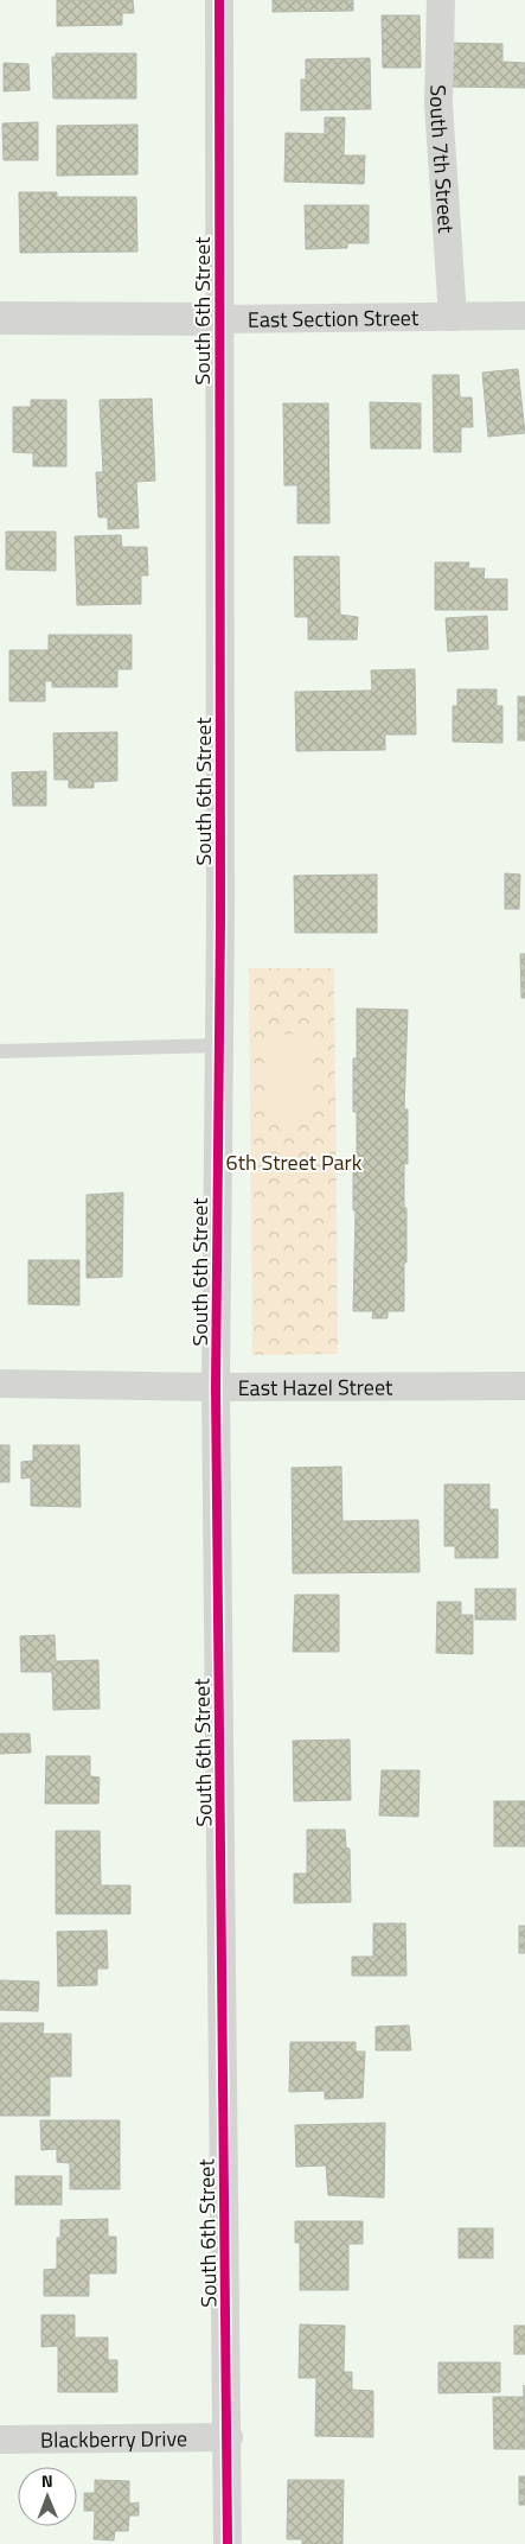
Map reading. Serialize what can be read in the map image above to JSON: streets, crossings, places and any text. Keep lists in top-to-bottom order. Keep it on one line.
{"streets":{"street":["South 7th Street","South 6th Street","East Section Street","East Hazel Street","Blackberry Drive"]},"crossings":[["South 7th Street","East Section Street"],["South 6th Street","East Section Street"],["South 6th Street","East Hazel Street"],["South 6th Street","Blackberry Drive"]],"parks":["6th Street Park"],"north":"top"}
